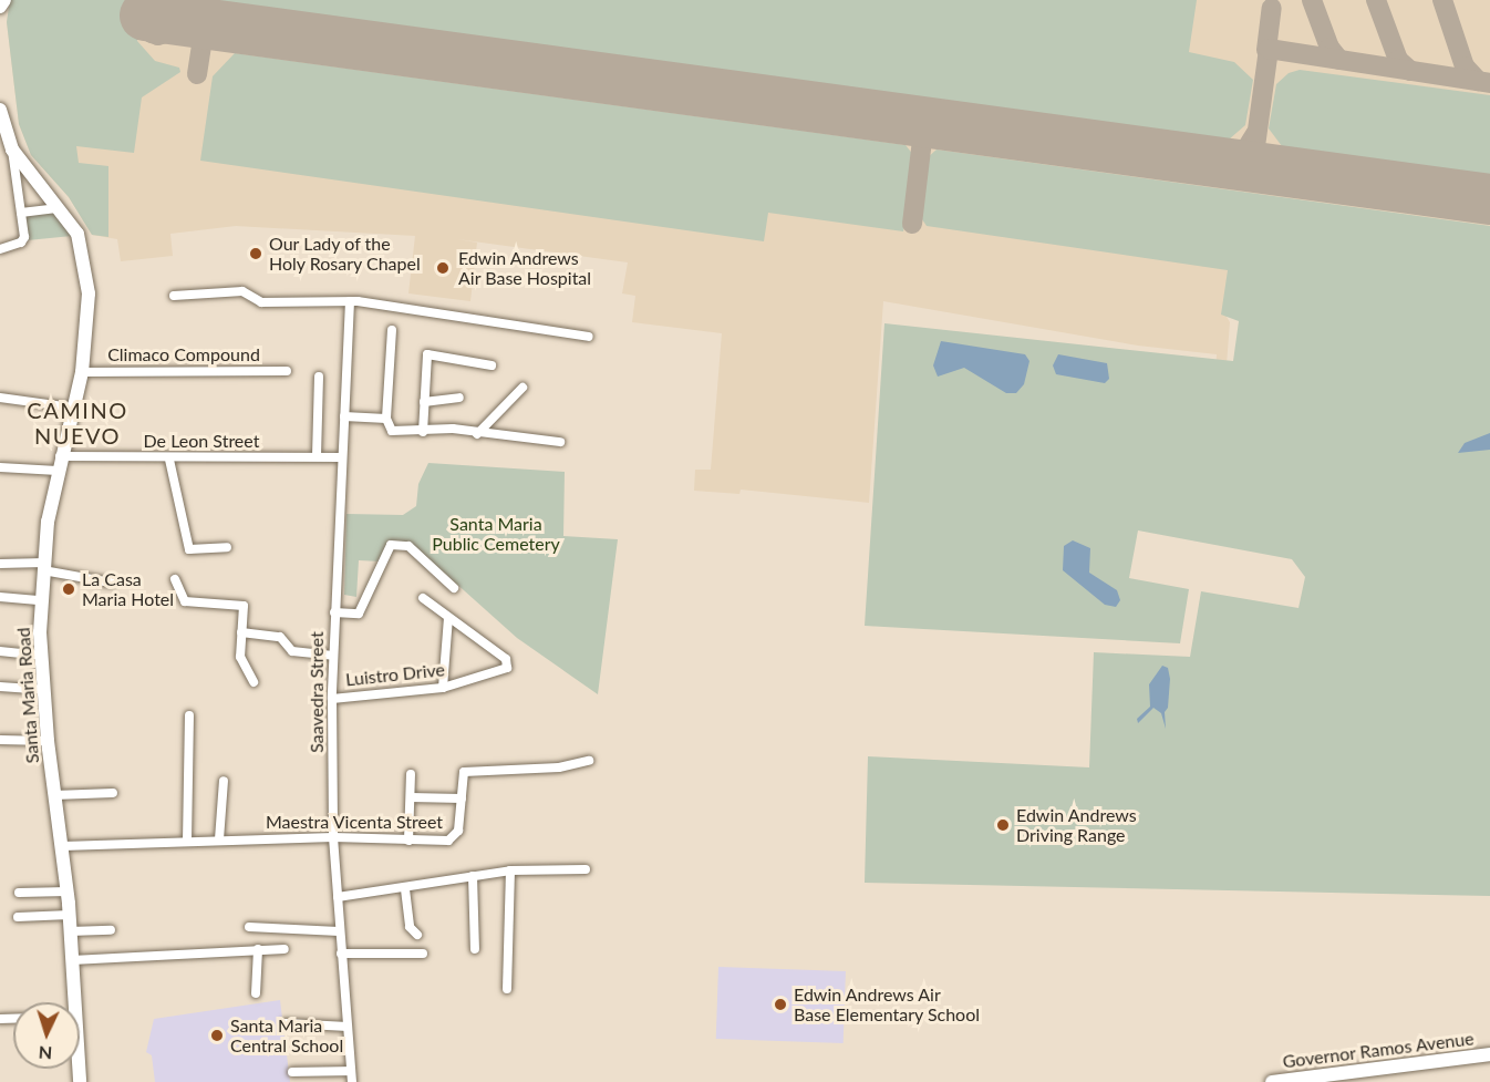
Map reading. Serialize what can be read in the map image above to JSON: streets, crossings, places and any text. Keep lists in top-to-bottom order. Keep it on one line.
{"streets":{"main road":["Santa Maria Road","Governor Ramos Avenue"],"street":["Climaco Compound","De Leon Street","Luistro Drive","Saavedra Street","Maestra Vicenta Street"]},"crossings":[["Climaco Compound","Santa Maria Road"],["De Leon Street","Saavedra Street"],["De Leon Street","Santa Maria Road"],["Luistro Drive","Saavedra Street"],["Saavedra Street","Maestra Vicenta Street"],["Santa Maria Road","Maestra Vicenta Street"]],"districts":["CAMINO NUEVO"],"parks":["Santa Maria Public Cemetery"],"places":["Our Lady of the Holy Rosary Chapel","Edwin Andrews Air Base Hospital","La Casa Maria Hotel","Edwin Andrews Driving Range","Edwin Andrews Air Base Elementary School","Santa Maria Central School"],"north":"bottom"}
